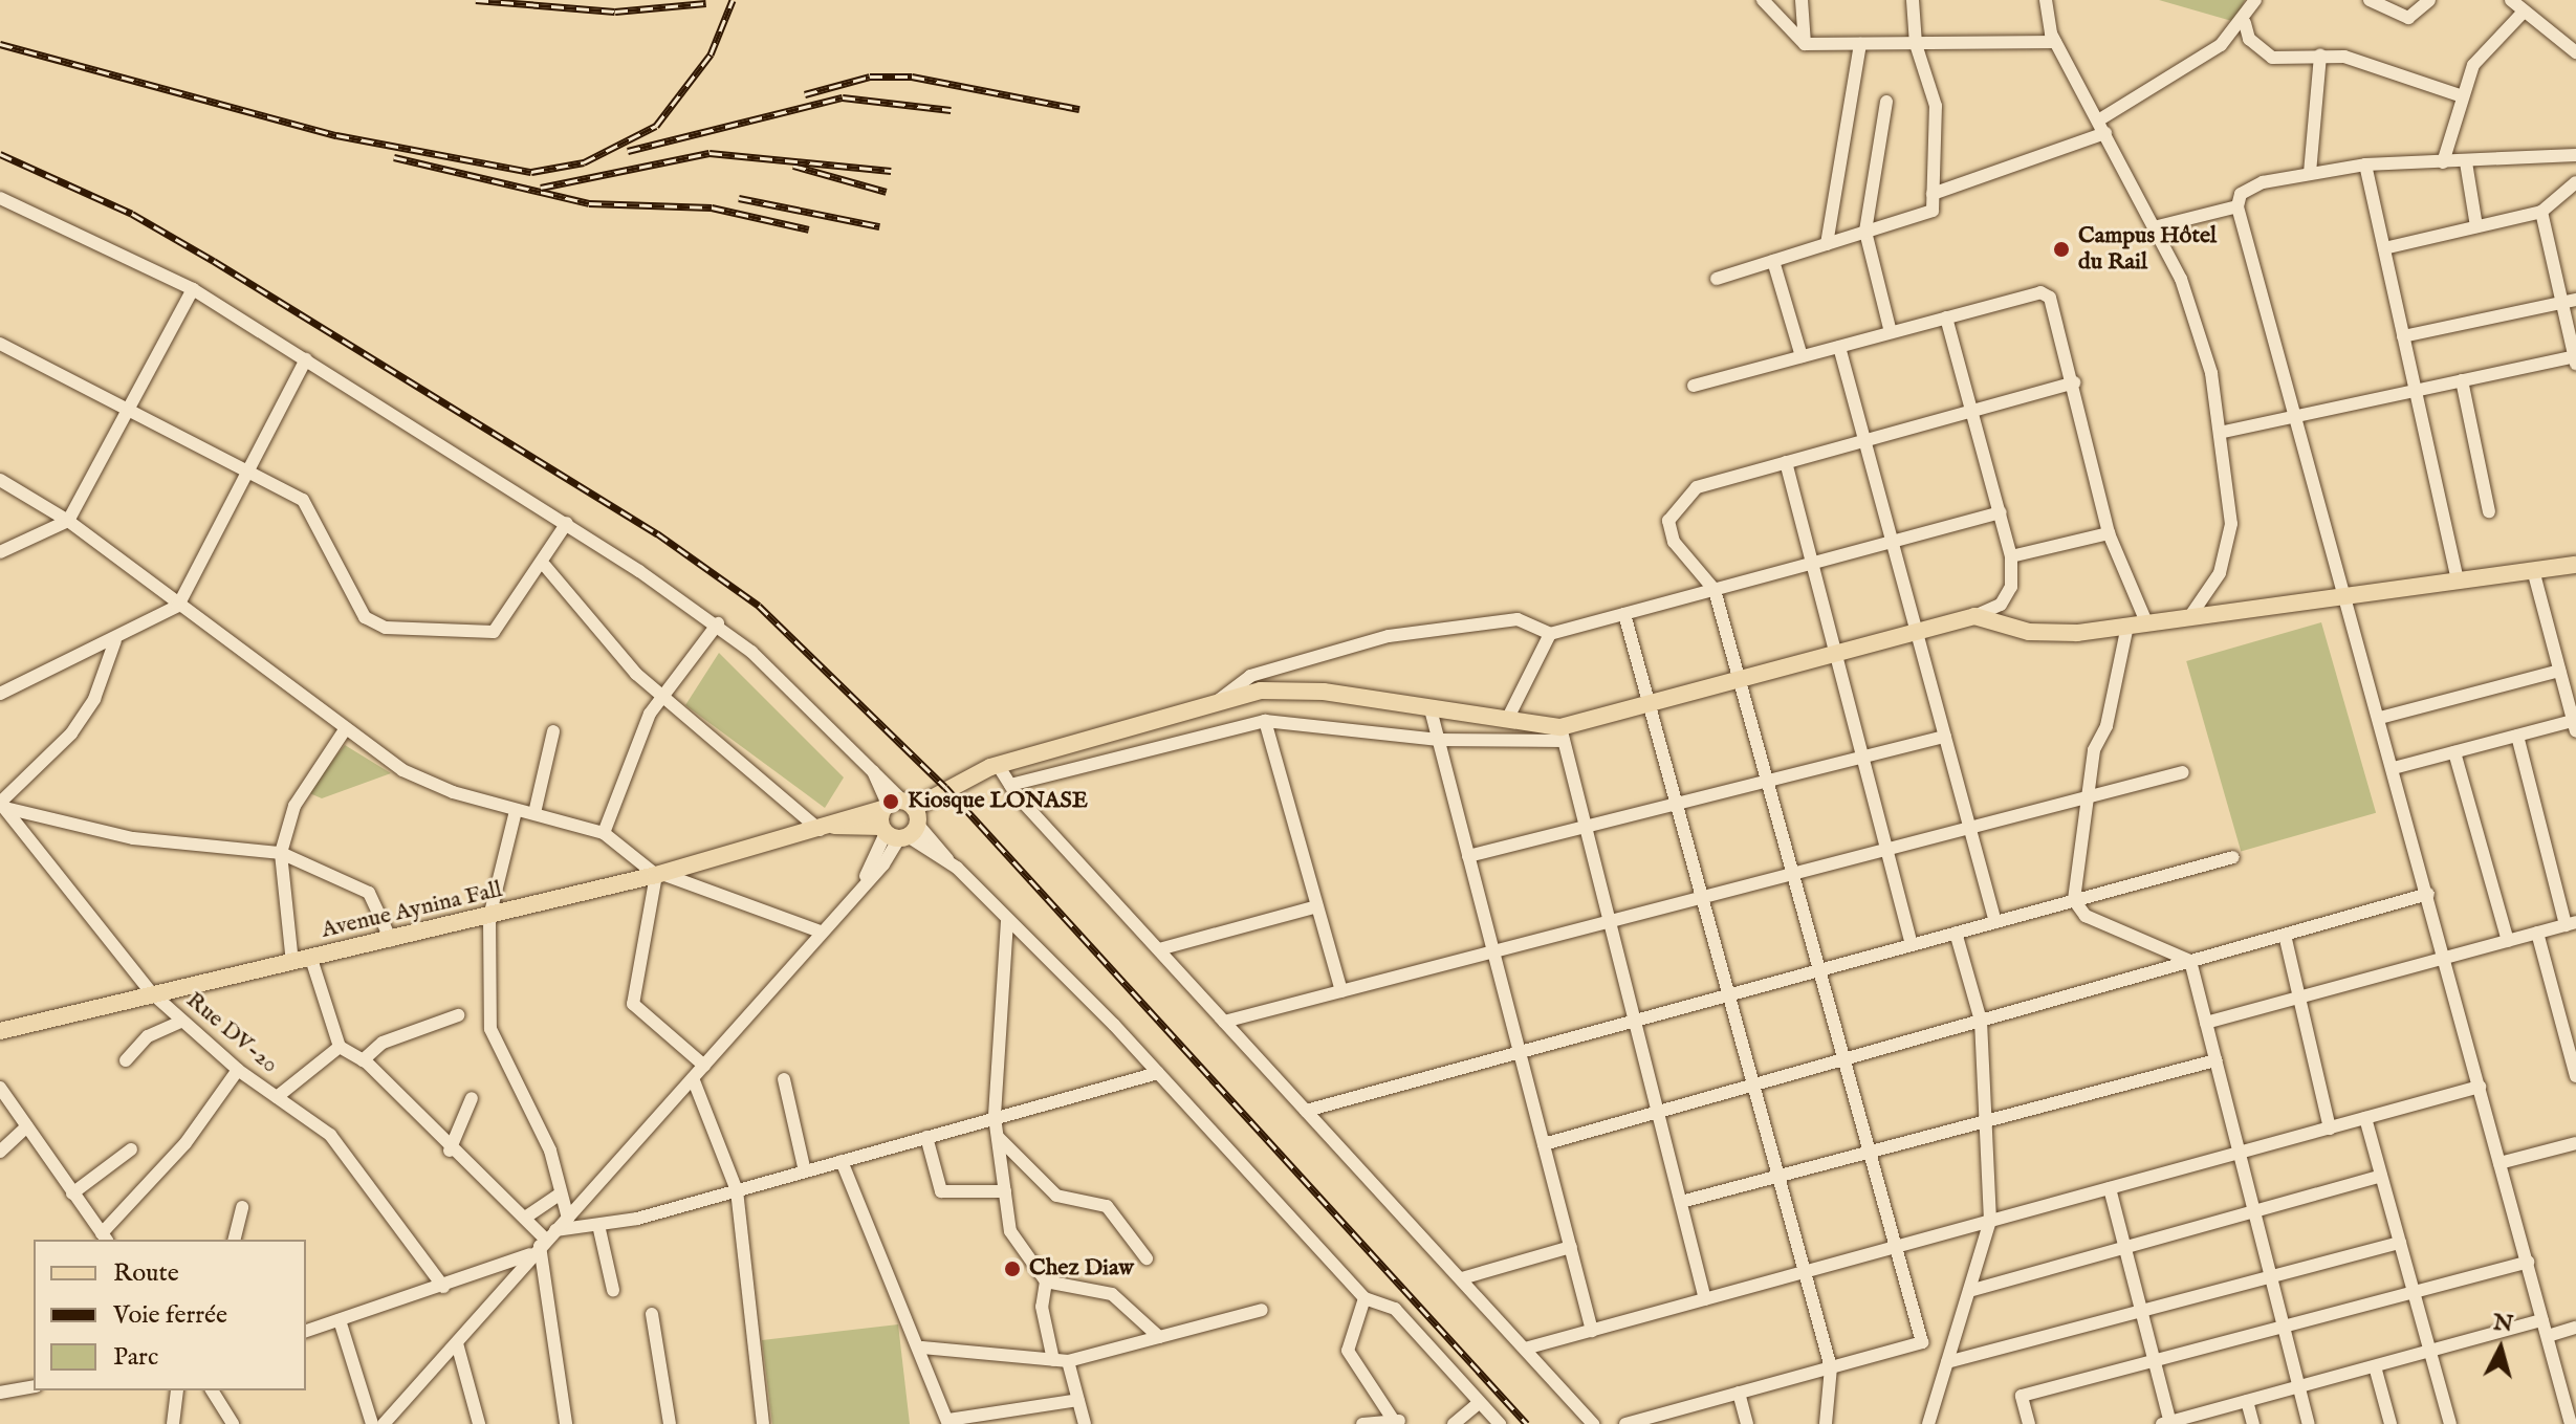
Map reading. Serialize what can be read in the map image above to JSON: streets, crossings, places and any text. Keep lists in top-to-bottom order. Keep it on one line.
{"streets":{"main road":["Avenue Aynina Fall"],"street":["Rue DV-20"]},"crossings":[["Avenue Aynina Fall","Rue DV-20"]],"places":["Campus Hôtel du Rail","Kiosque LONASE","Chez Diaw"],"legend":["Route","Voie ferrée","Parc"],"north":"top"}
